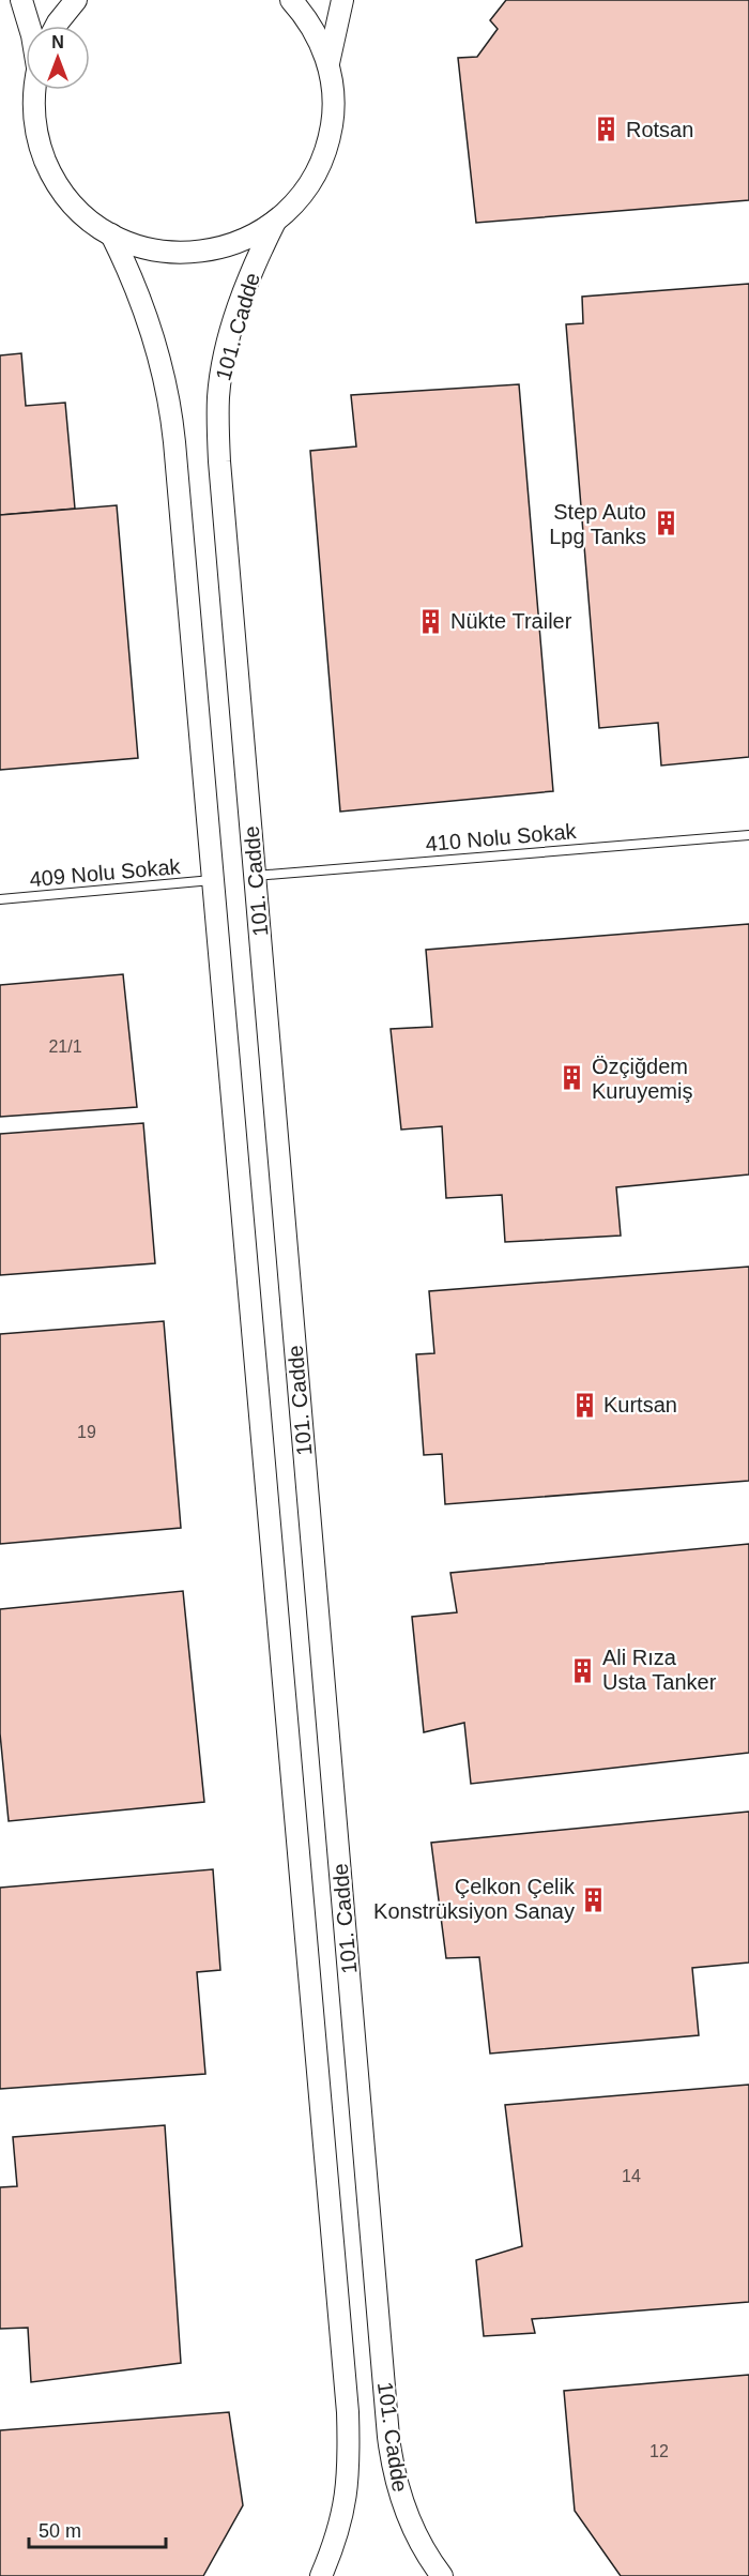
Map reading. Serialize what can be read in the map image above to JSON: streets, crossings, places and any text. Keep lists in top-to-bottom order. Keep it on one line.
{"streets":{"street":["101. Cadde"],"lane":["410 Nolu Sokak","409 Nolu Sokak"]},"crossings":[["101. Cadde","410 Nolu Sokak"],["101. Cadde","409 Nolu Sokak"]],"places":{"building":["Rotsan","Step Auto Lpg Tanks","Nükte Trailer","Özçiğdem Kuruyemiş","Kurtsan","Ali Rıza Usta Tanker","Çelkon Çelik Konstrüksiyon Sanay"]},"house_numbers":["21/1","19","14","12"],"scale_bar":"50 m","north":"top"}
